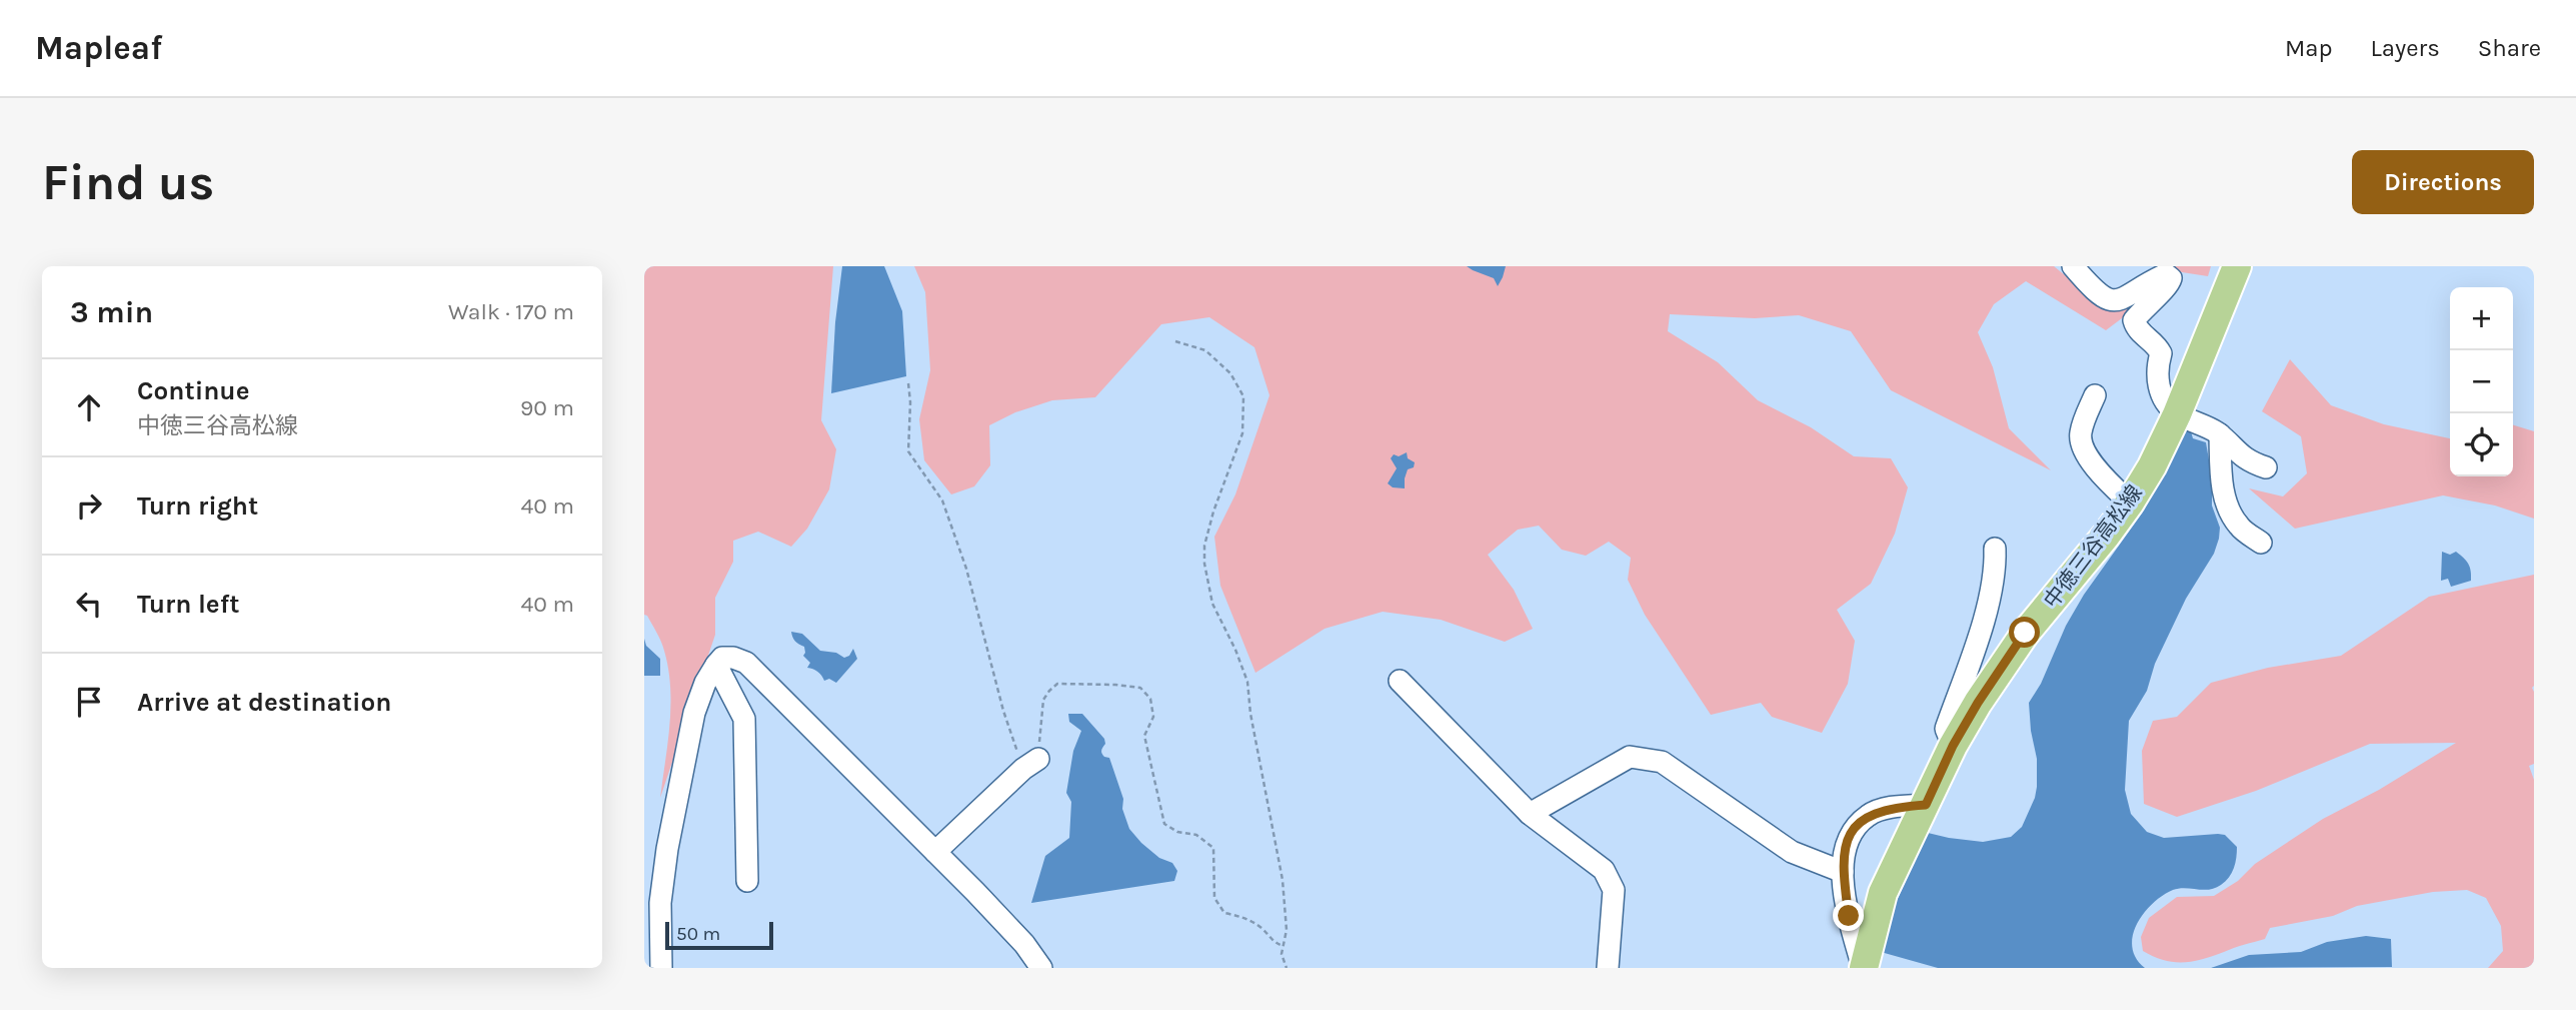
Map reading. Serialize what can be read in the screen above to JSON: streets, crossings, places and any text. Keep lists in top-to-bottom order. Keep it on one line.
{"streets":{"main road":["中徳三谷高松線"]},"scale_bar":"50 m","page":{"header":"Mapleaf","nav":["Map","Layers","Share"],"buttons":"Directions","title":"Find us","heading":["3 min","Walk · 170 m"],"map_buttons":["+","−"],"list":[["Continue","中徳三谷高松線","90 m"],["Turn right","40 m"],["Turn left","40 m"],"Arrive at destination"],"scale":"50 m"}}
